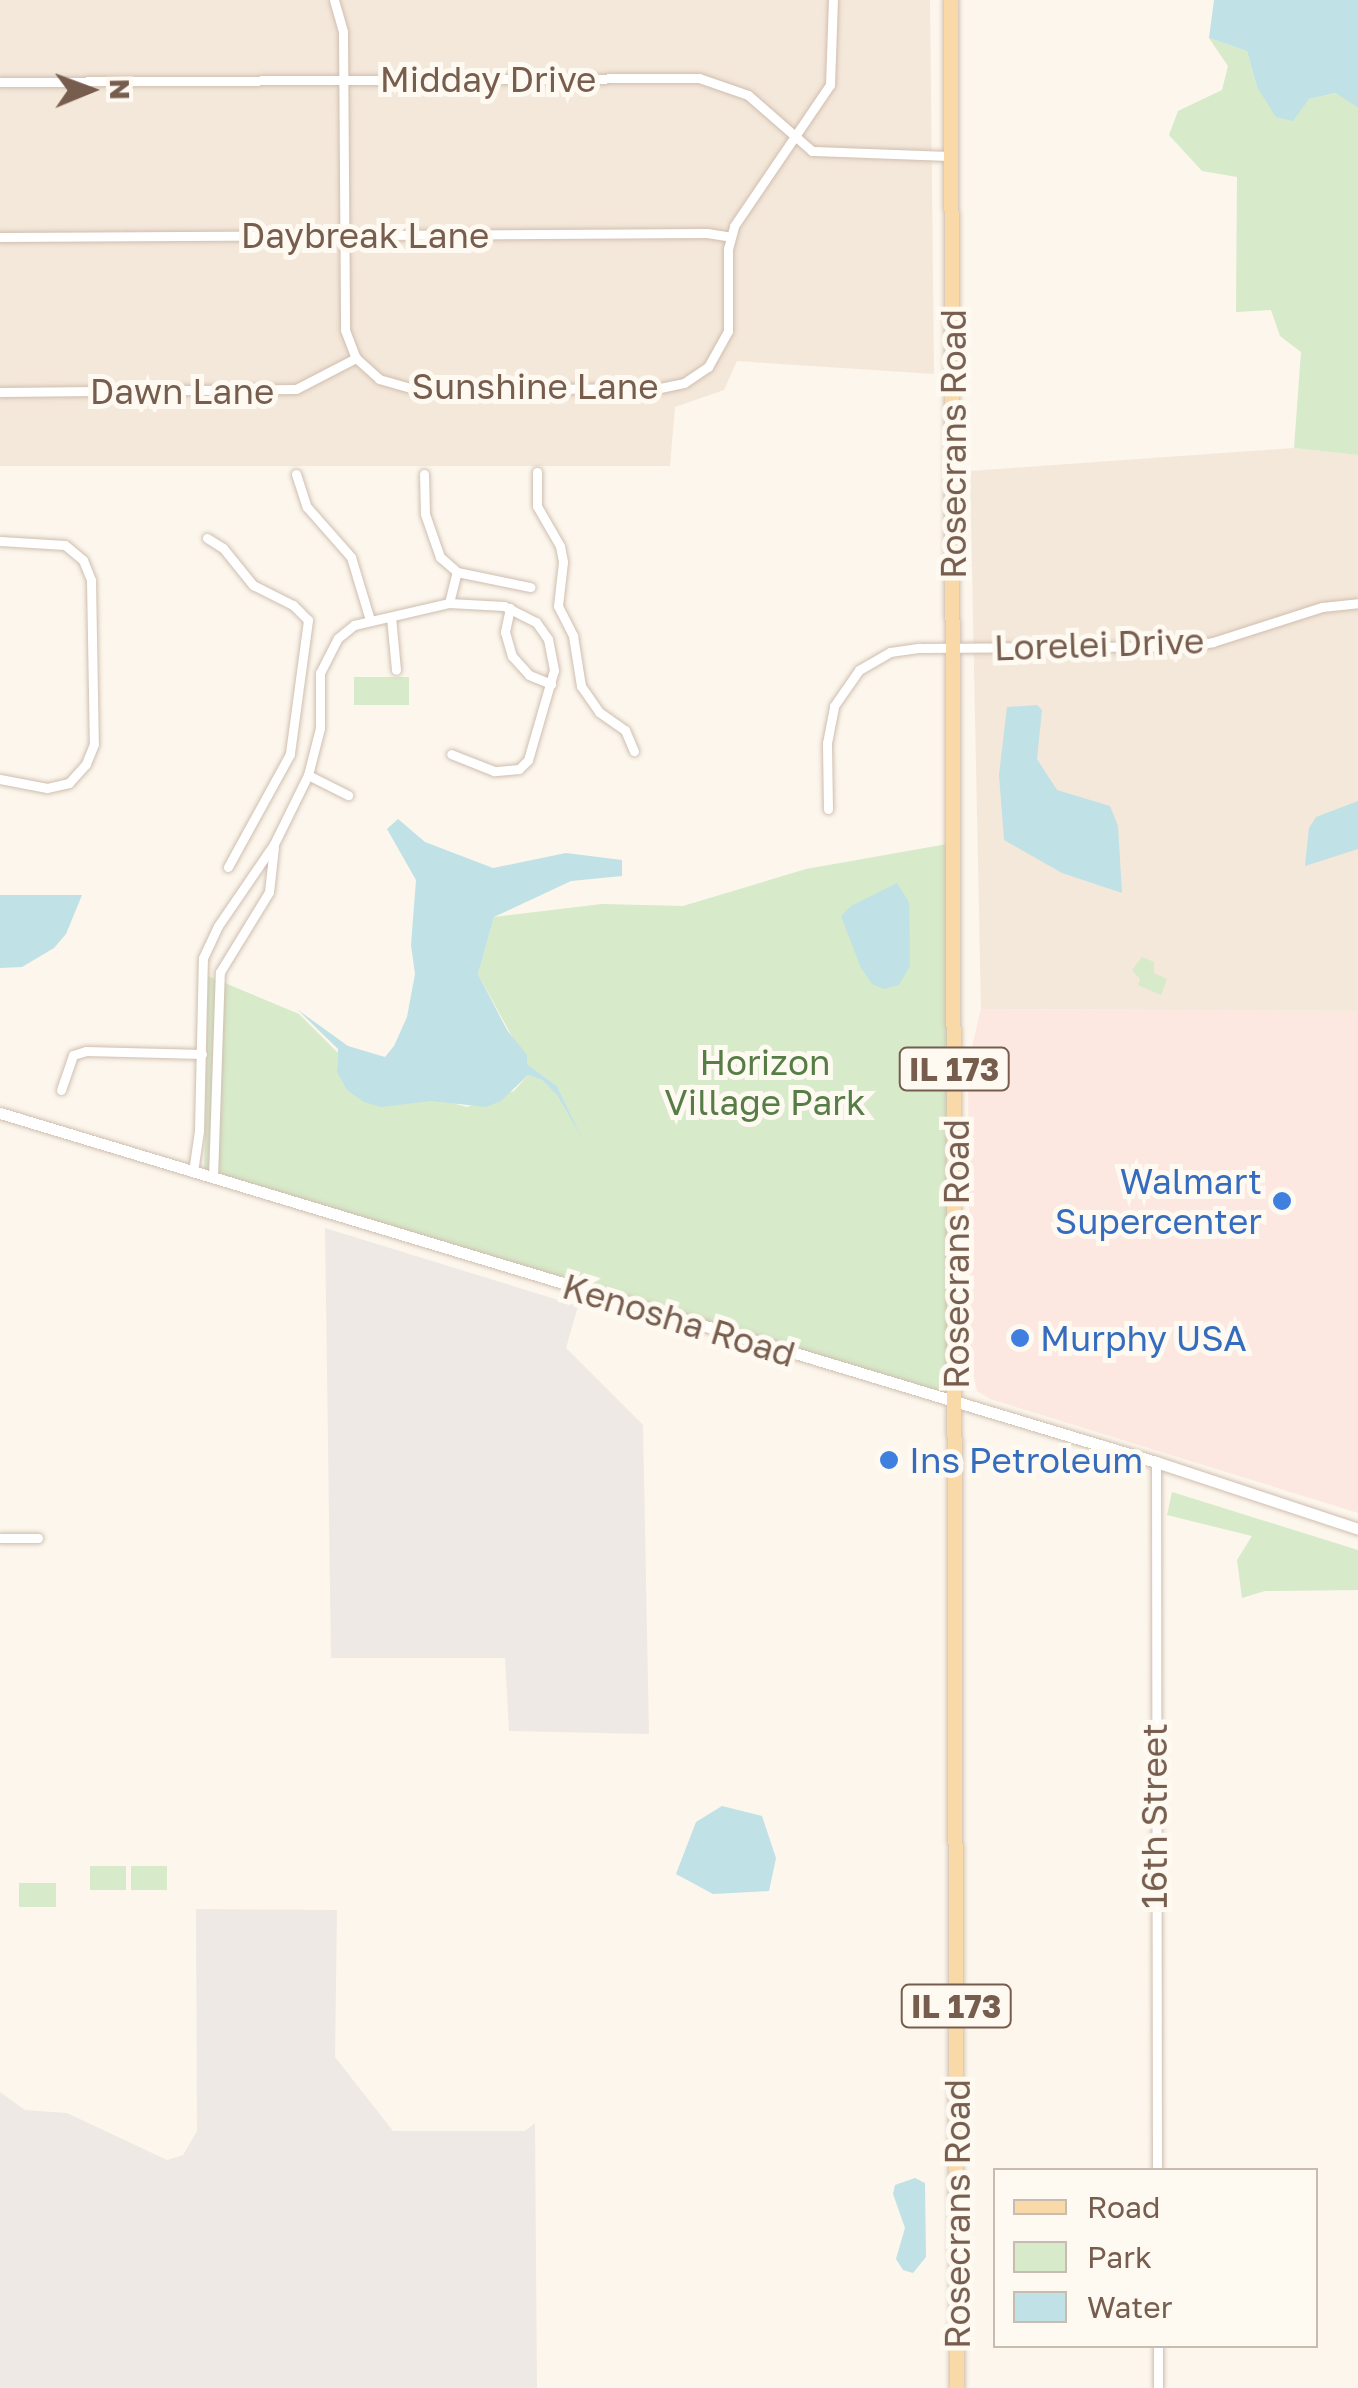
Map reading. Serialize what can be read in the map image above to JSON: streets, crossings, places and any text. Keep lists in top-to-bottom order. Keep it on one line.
{"streets":{"main road":["Rosecrans Road","IL 173"],"street":["Midday Drive","Daybreak Lane","Sunshine Lane","Dawn Lane","Lorelei Drive","Kenosha Road","16th Street"]},"crossings":[["Midday Drive","Rosecrans Road"],["Daybreak Lane","Sunshine Lane"],["Sunshine Lane","Dawn Lane"],["Rosecrans Road","Lorelei Drive"],["Rosecrans Road","Kenosha Road"],["Kenosha Road","16th Street"]],"parks":["Horizon Village Park"],"places":["Walmart Supercenter","Murphy USA","Ins Petroleum"],"legend":["Road","Park","Water"],"north":"right"}
